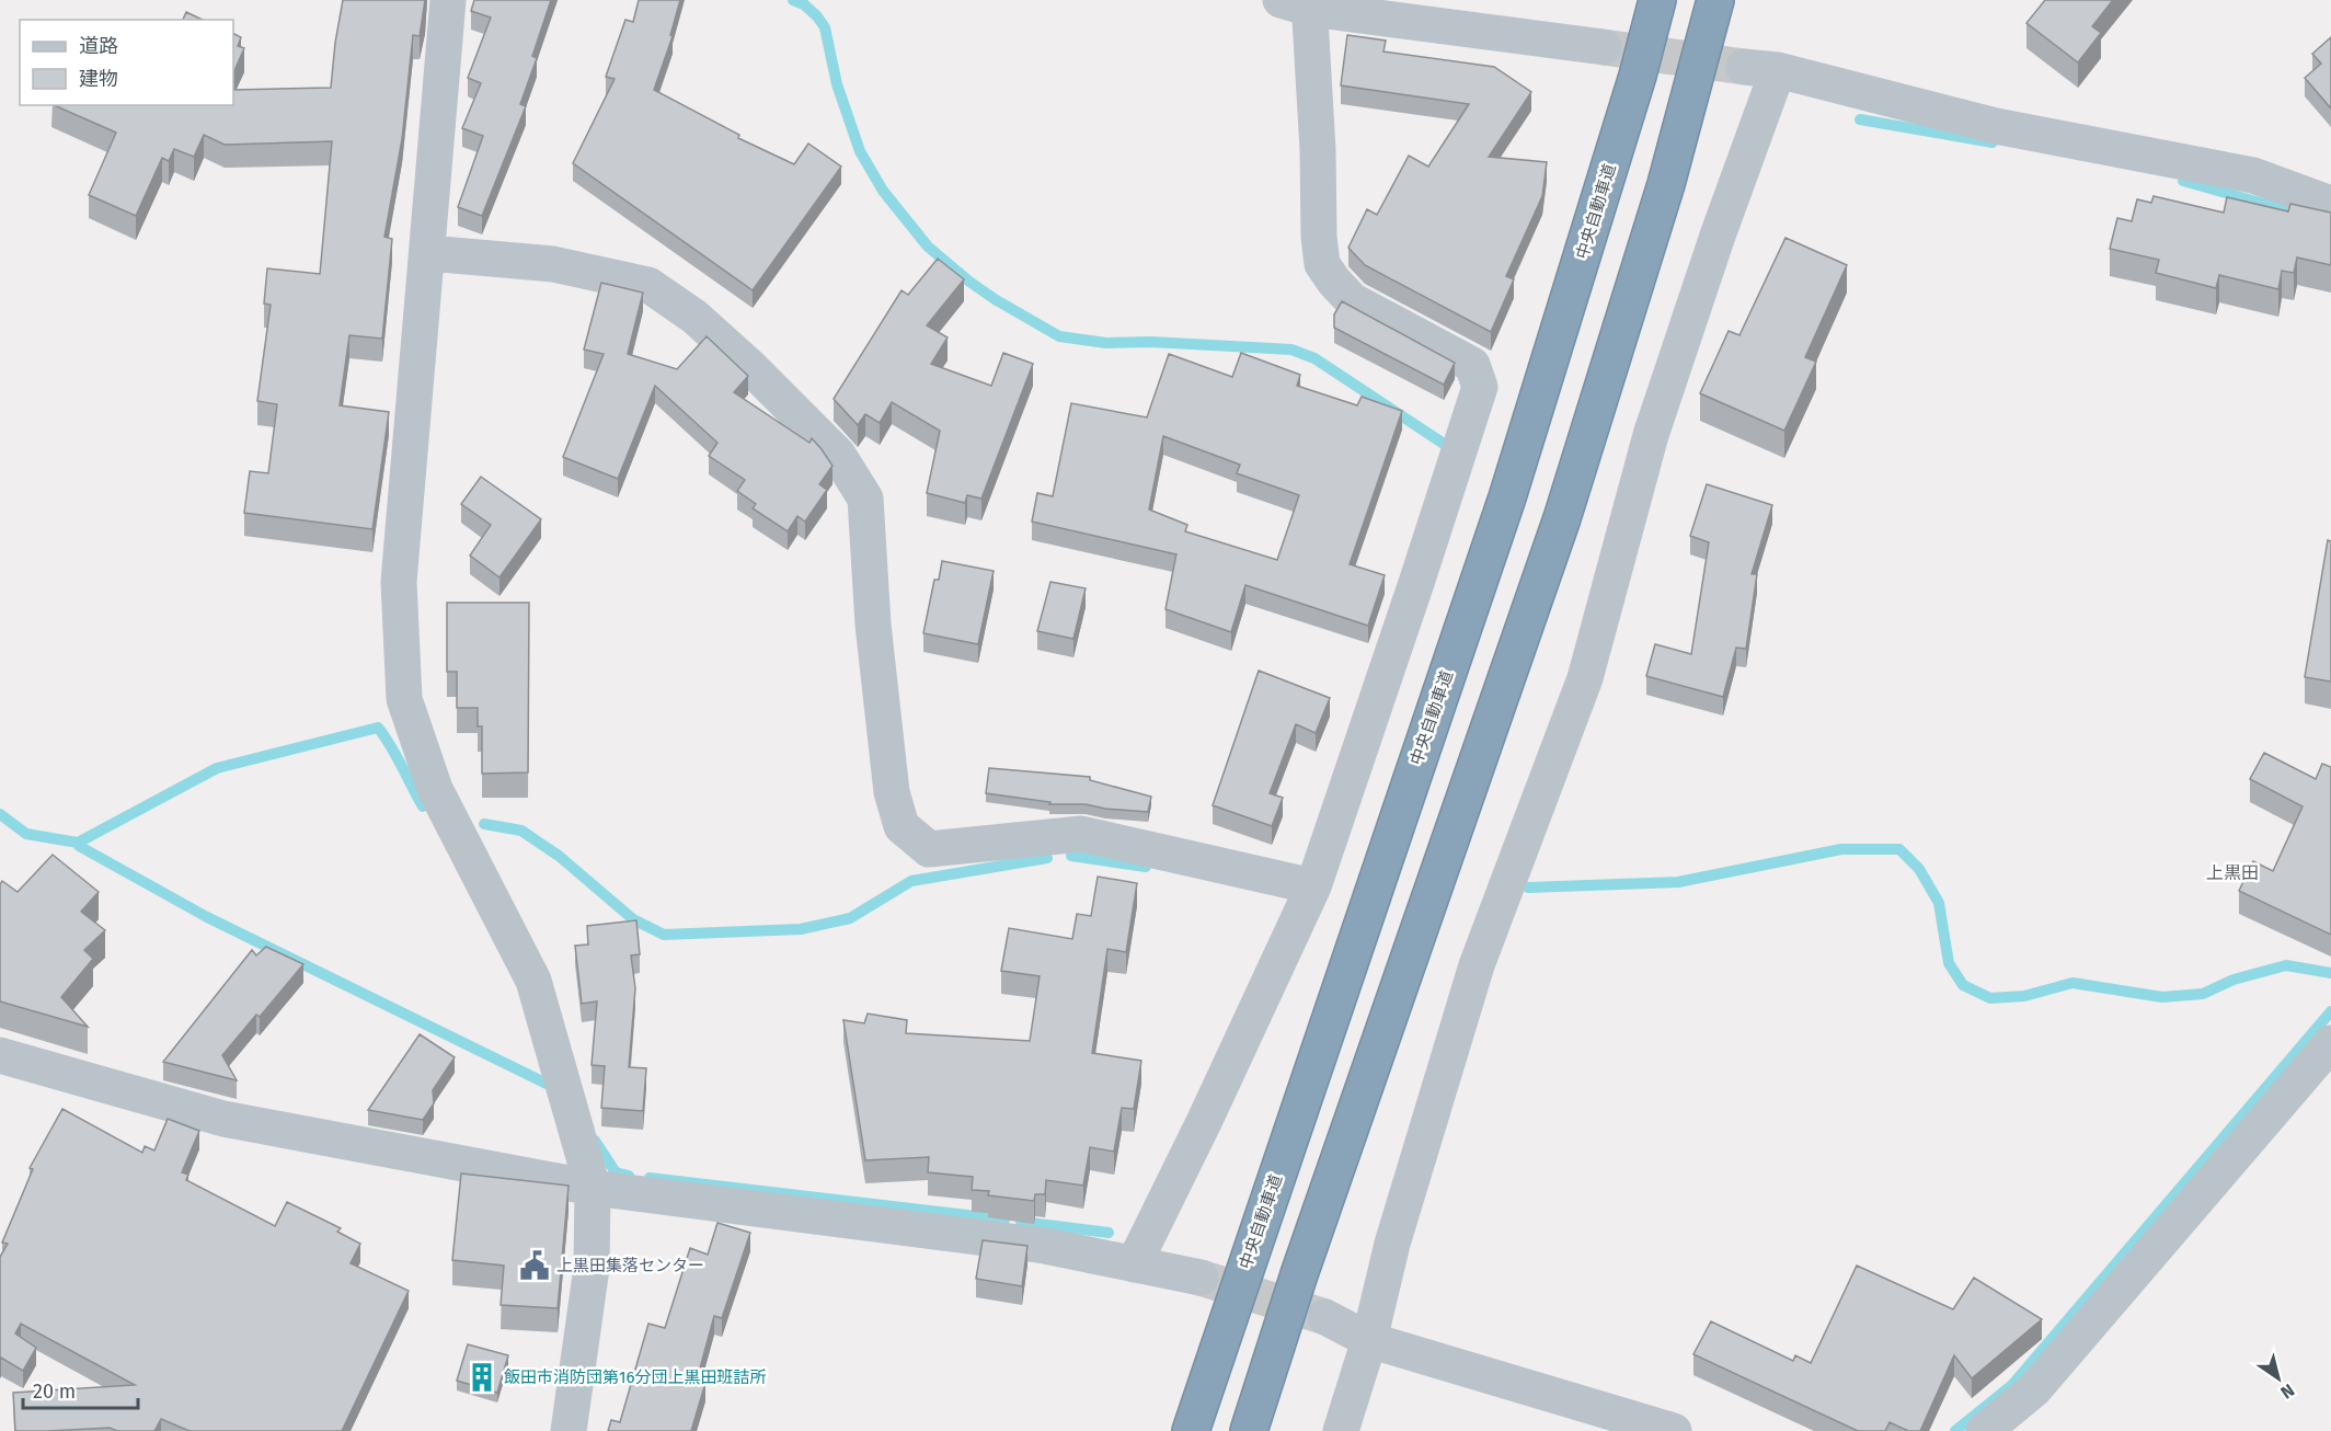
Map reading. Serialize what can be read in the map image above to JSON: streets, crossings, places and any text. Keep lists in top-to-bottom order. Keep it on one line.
{"streets":{"highway":["中央自動車道"]},"districts":["上黒田"],"places":{"public building":["上黒田集落センター"],"building":["飯田市消防団第16分団上黒田班詰所"]},"legend":["道路","建物"],"scale_bar":"20 m","north":"bottom right"}
